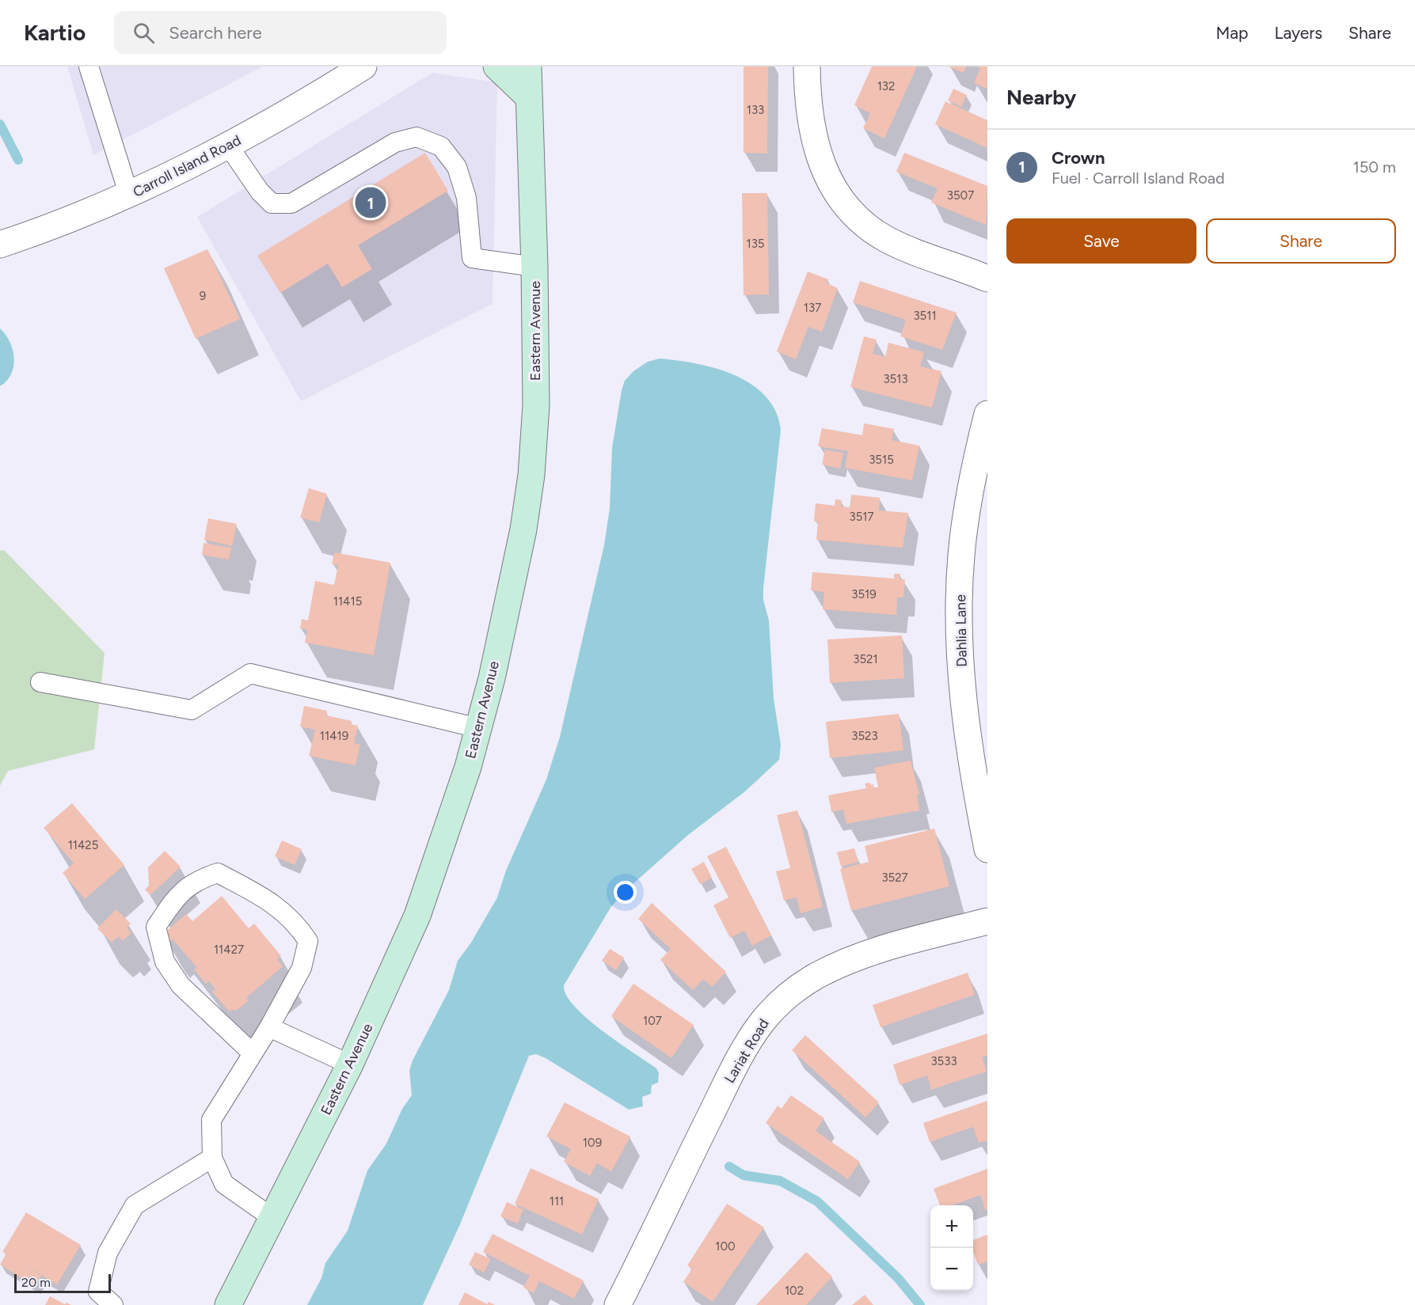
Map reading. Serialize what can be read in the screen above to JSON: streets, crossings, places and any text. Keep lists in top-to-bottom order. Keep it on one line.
{"streets":{"main road":["Eastern Avenue"],"street":["Carroll Island Road","Dahlia Lane","Lariat Road"]},"house_numbers":["132","133","3507","135","9","137","3511","3513","3515","3517","3519","11415","3521","11419","3523","11425","3527","11427","107","3533","109","111","100","102"],"scale_bar":"20 m","page":{"header":"Kartio","search":"Search here","nav":["Map","Layers","Share"],"heading":"Nearby","list":[{"mark":"1","name":"Crown","note":"Fuel · Carroll Island Road","value":"150 m"}],"pins":"1","buttons":["Save","Share"],"map_buttons":["+","−"],"scale":"20 m"}}
